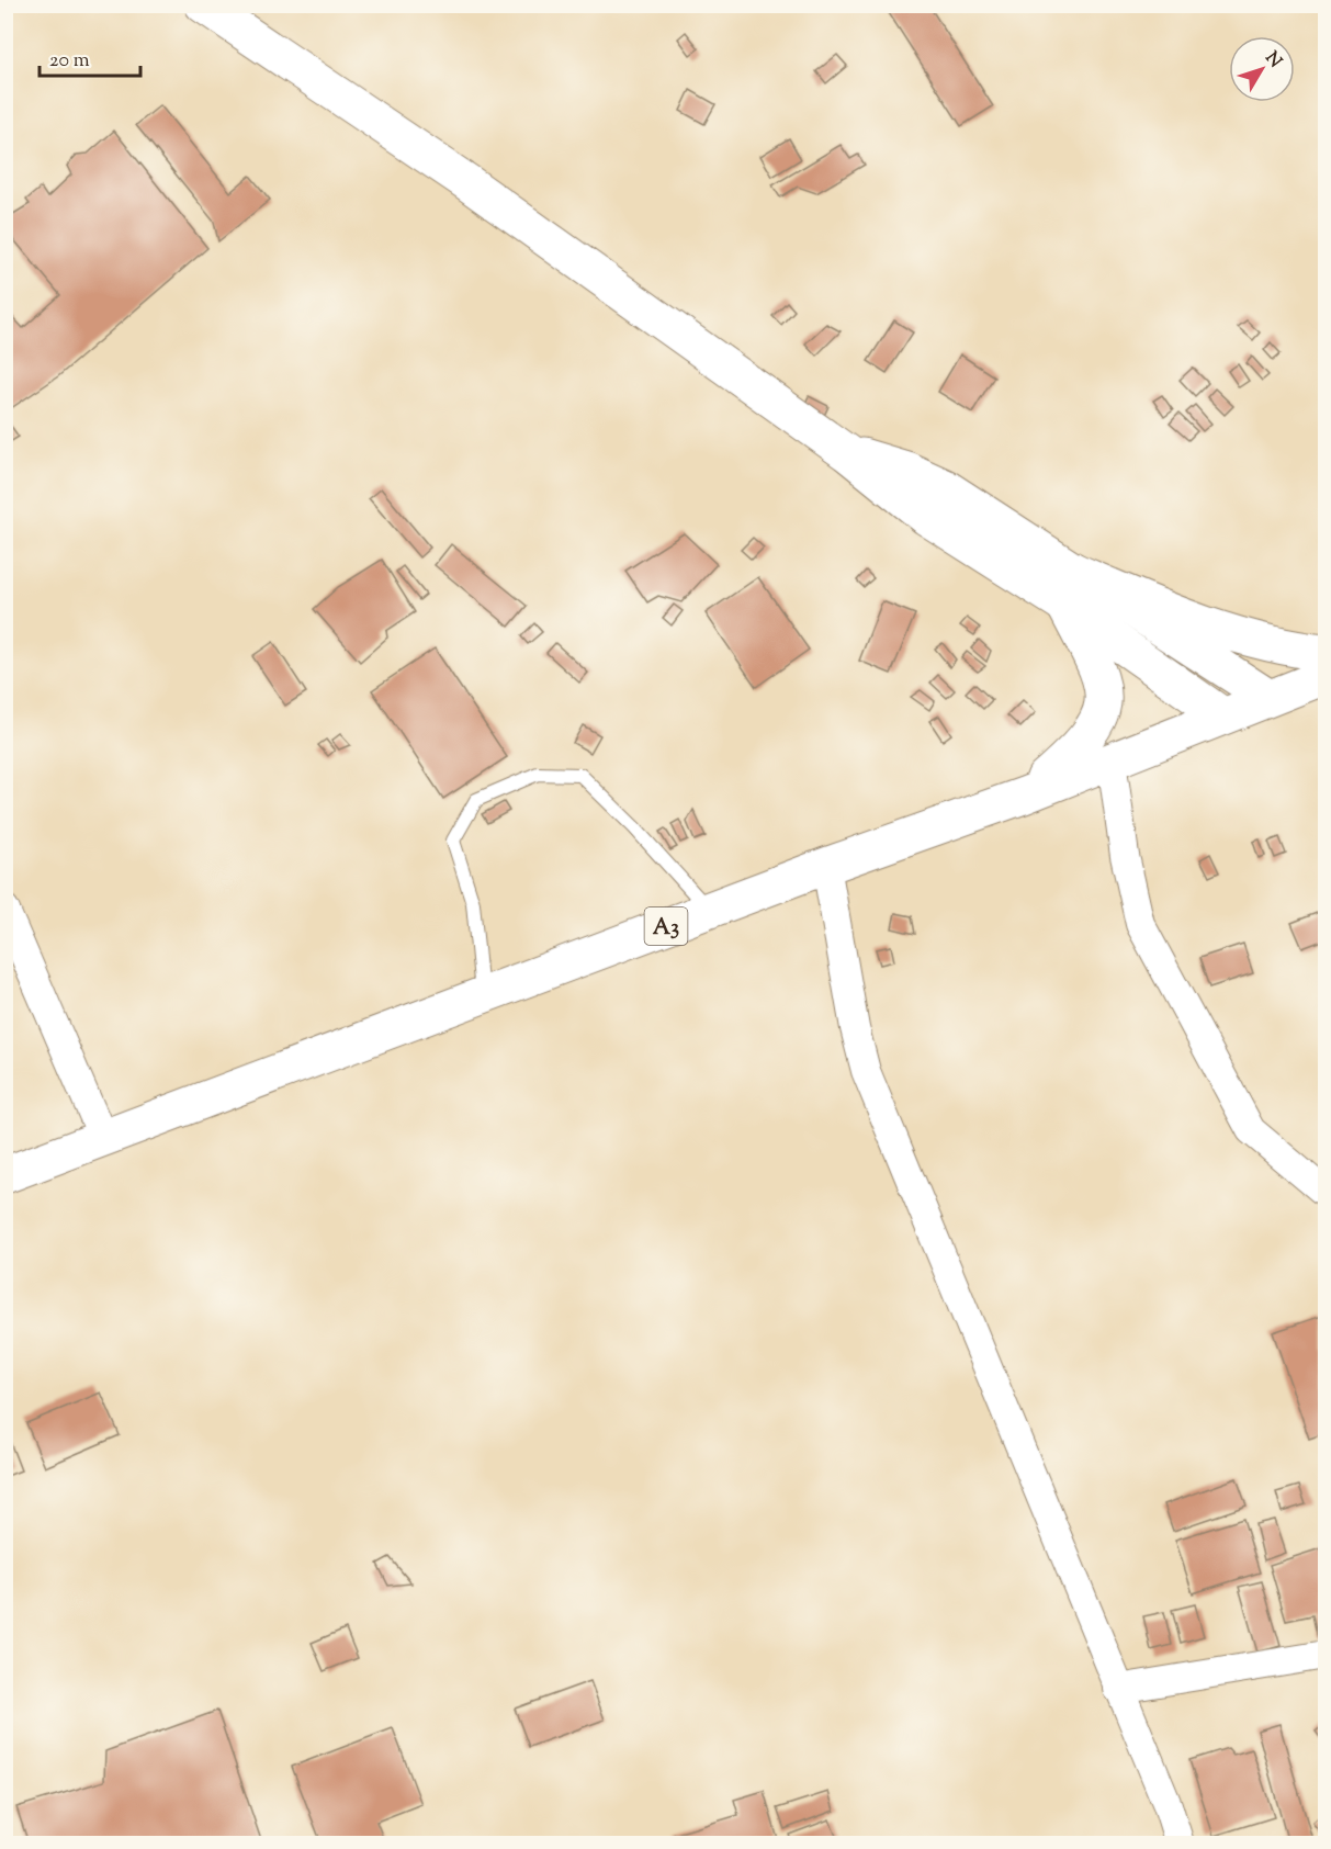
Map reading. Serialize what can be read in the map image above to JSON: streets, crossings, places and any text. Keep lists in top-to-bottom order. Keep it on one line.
{"streets":{"main road":["A3"]},"scale_bar":"20 m","north":"top right"}
